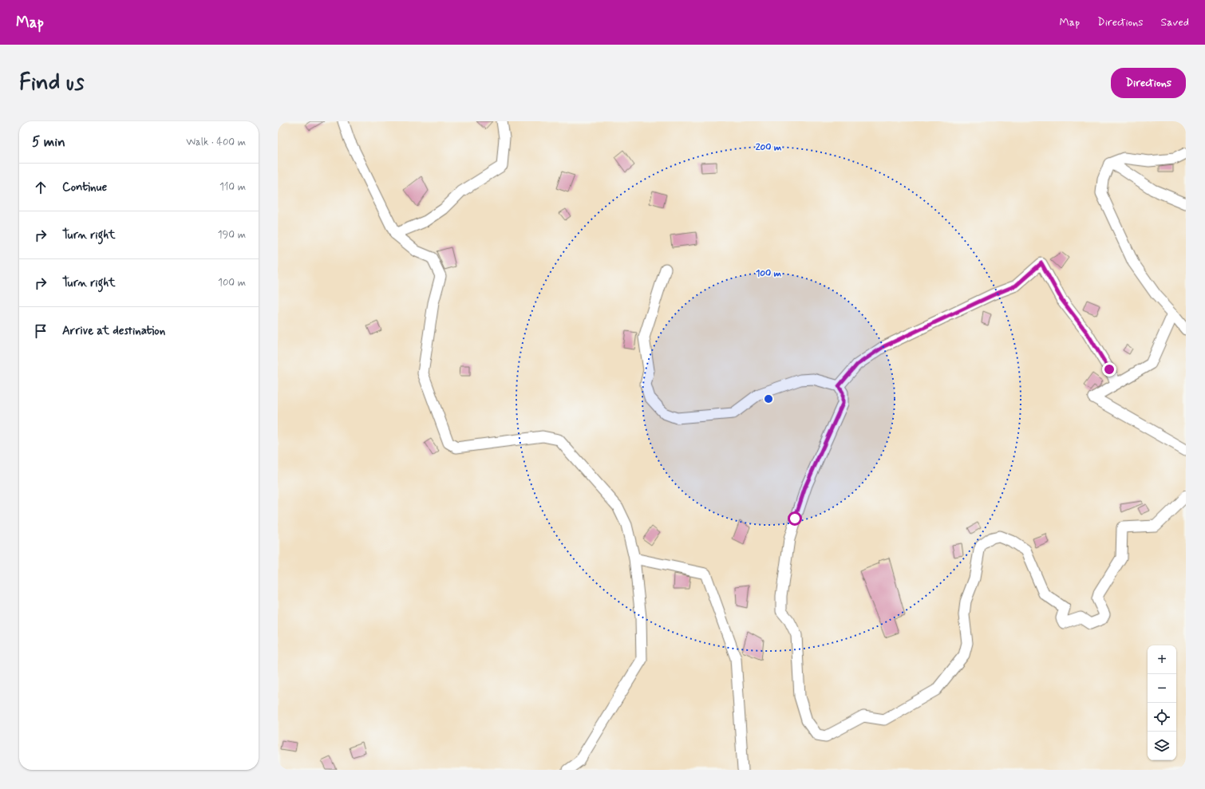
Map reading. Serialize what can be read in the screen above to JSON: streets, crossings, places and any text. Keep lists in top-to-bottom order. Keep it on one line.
{"page":{"header":"Map","nav":["Map","Directions","Saved"],"buttons":"Directions","title":"Find us","heading":["5 min","Walk · 400 m"],"list":[["Continue","110 m"],["Turn right","190 m"],["Turn right","100 m"],"Arrive at destination"],"map_buttons":["+","−"]},"rings":["200 m","100 m"]}
